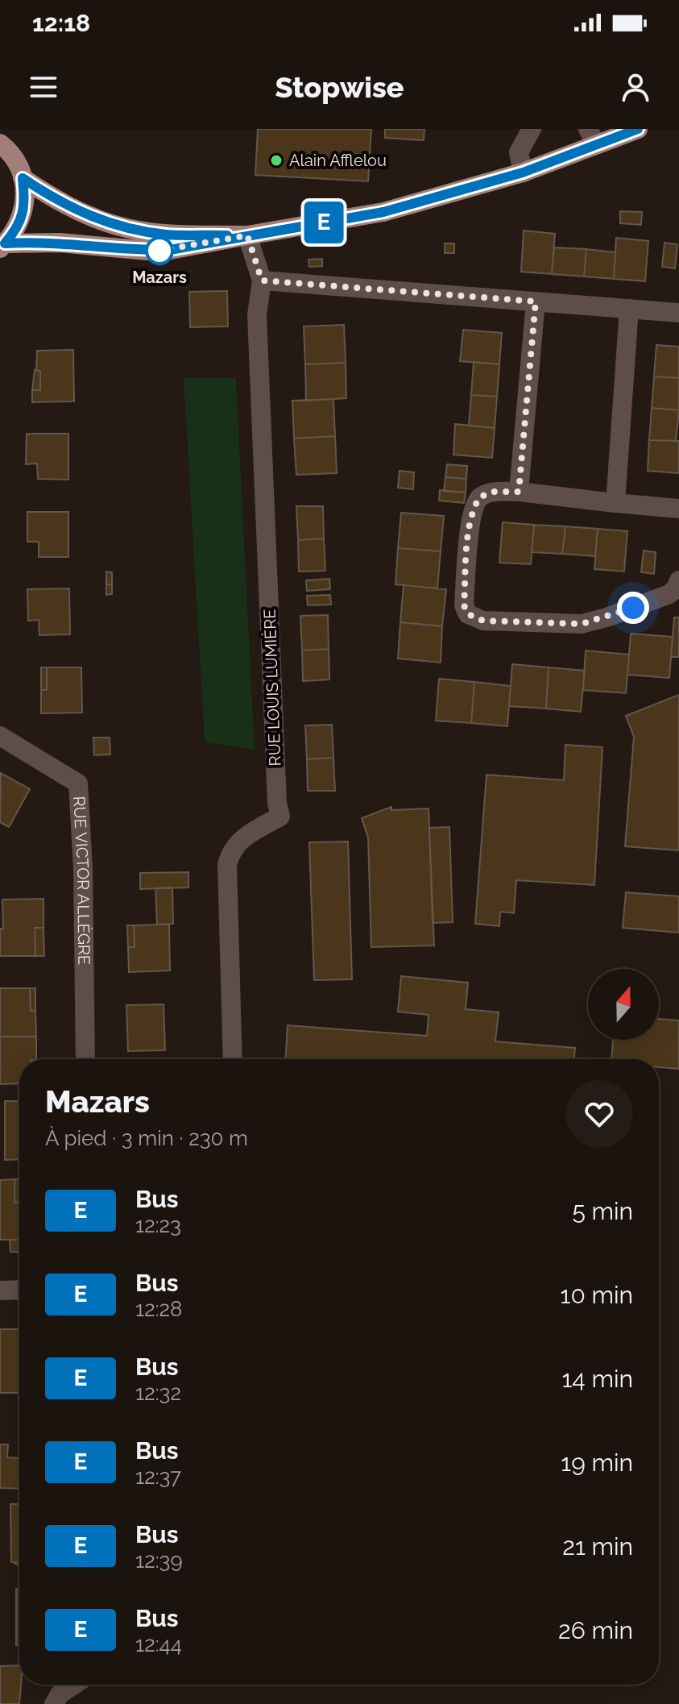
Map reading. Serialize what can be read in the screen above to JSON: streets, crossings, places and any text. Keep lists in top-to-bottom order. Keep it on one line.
{"streets":{"street":["RUE LOUIS LUMIÈRE","RUE VICTOR ALLÈGRE"]},"places":["Alain Afflelou","Mazars"],"lines":["bus line E"],"north":"top","page":{"status":"12:18","header":"Stopwise","on_map":"E","heading":["Mazars","À pied · 3 min · 230 m"],"list":[{"mark":"E","name":"Bus","note":"12:23","value":"5 min"},{"mark":"E","name":"Bus","note":"12:28","value":"10 min"},{"mark":"E","name":"Bus","note":"12:32","value":"14 min"},{"mark":"E","name":"Bus","note":"12:37","value":"19 min"},{"mark":"E","name":"Bus","note":"12:39","value":"21 min"},{"mark":"E","name":"Bus","note":"12:44","value":"26 min"}]}}
